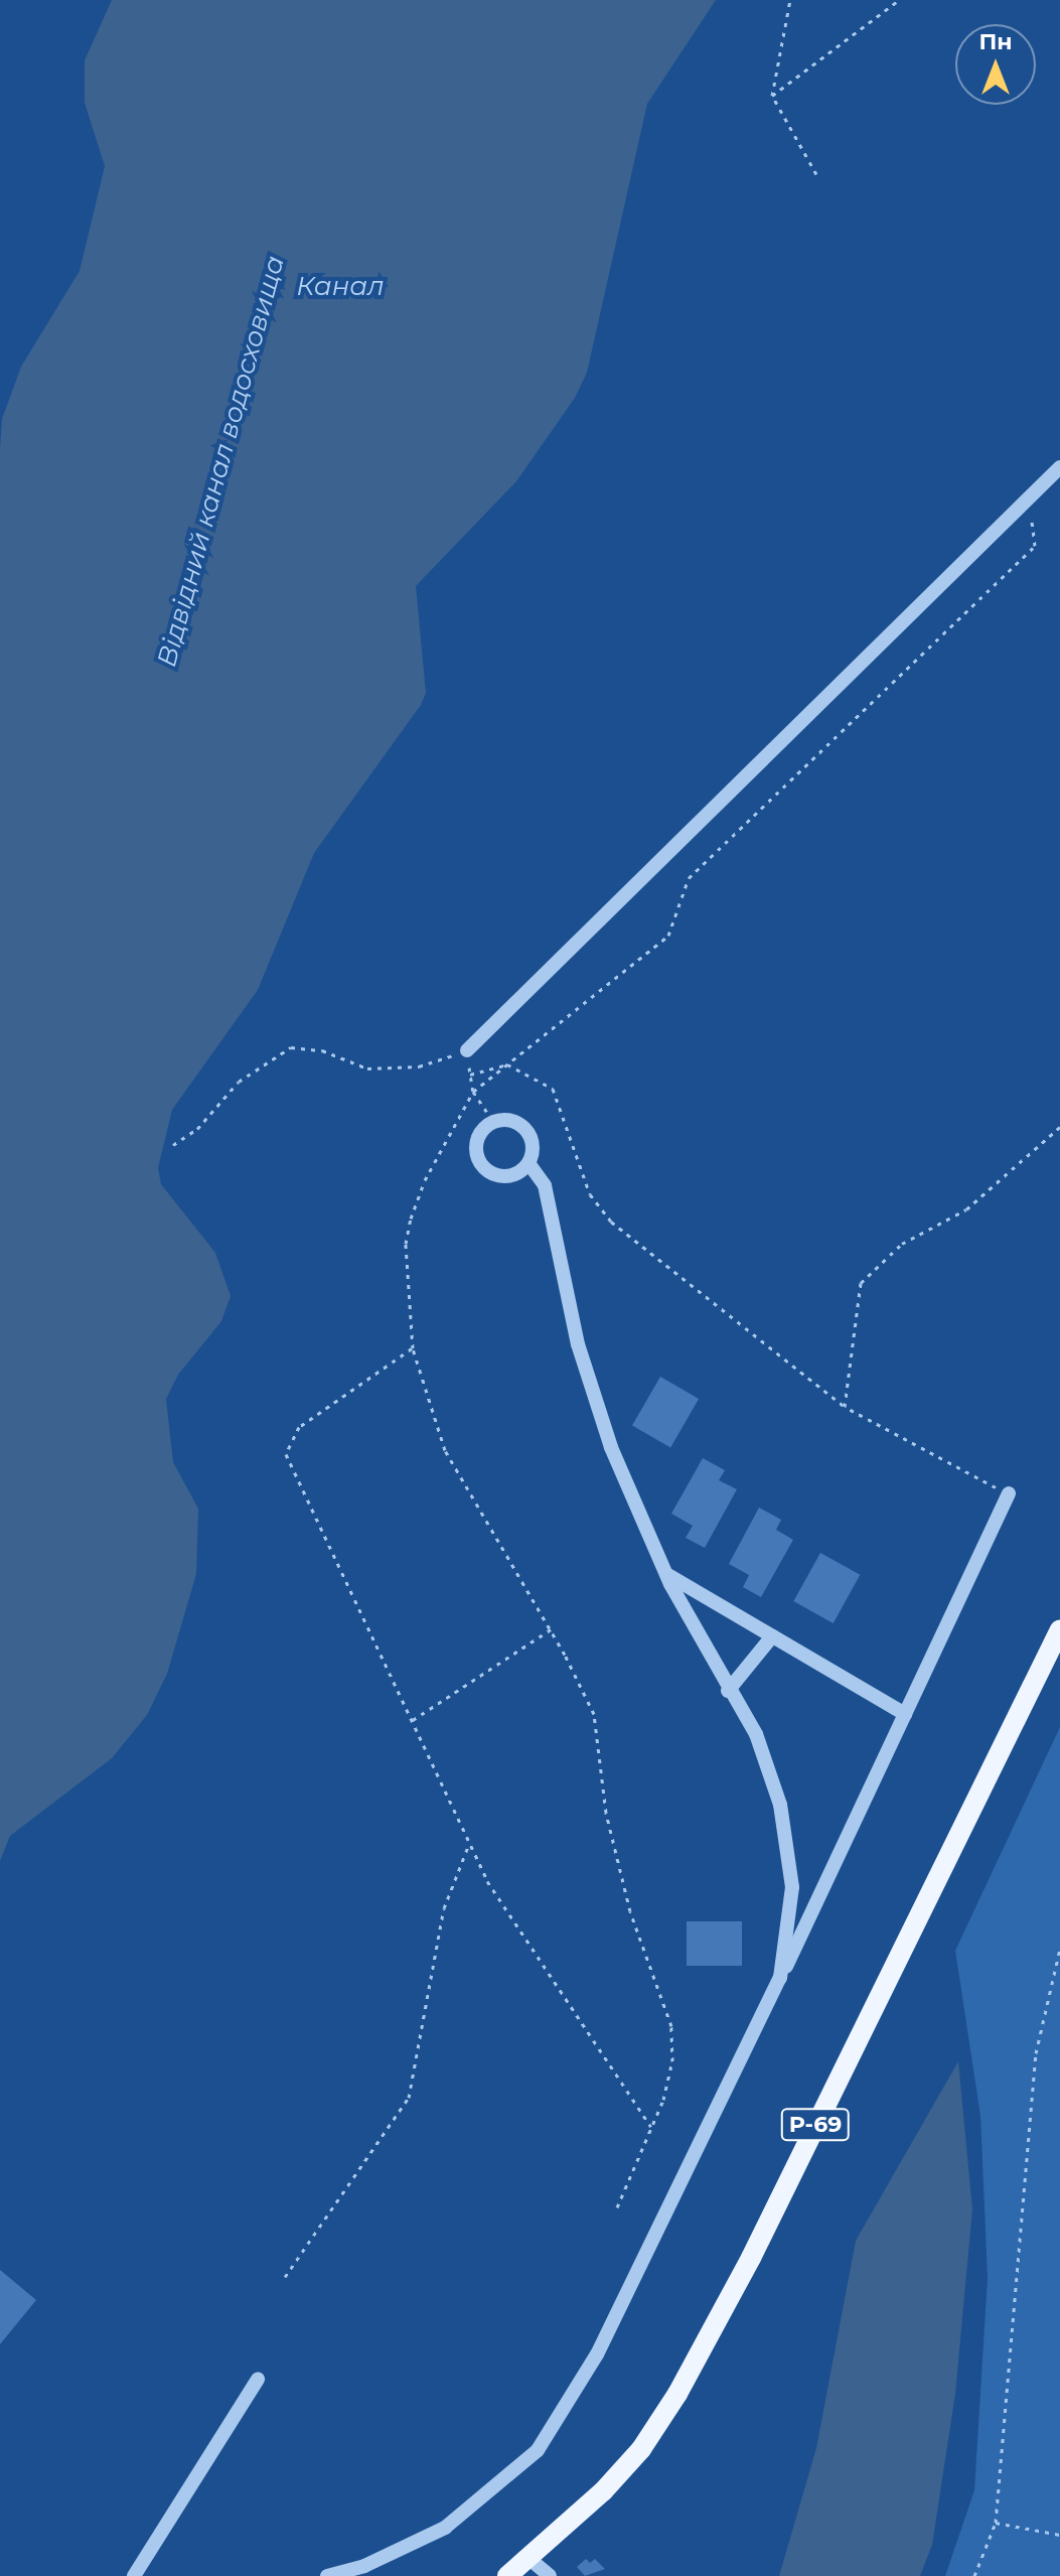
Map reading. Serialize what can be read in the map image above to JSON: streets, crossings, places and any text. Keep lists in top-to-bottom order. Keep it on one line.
{"streets":{"main road":["Р-69"]},"water":["Канал","Відвідний канал водосховища"],"north":"top"}
